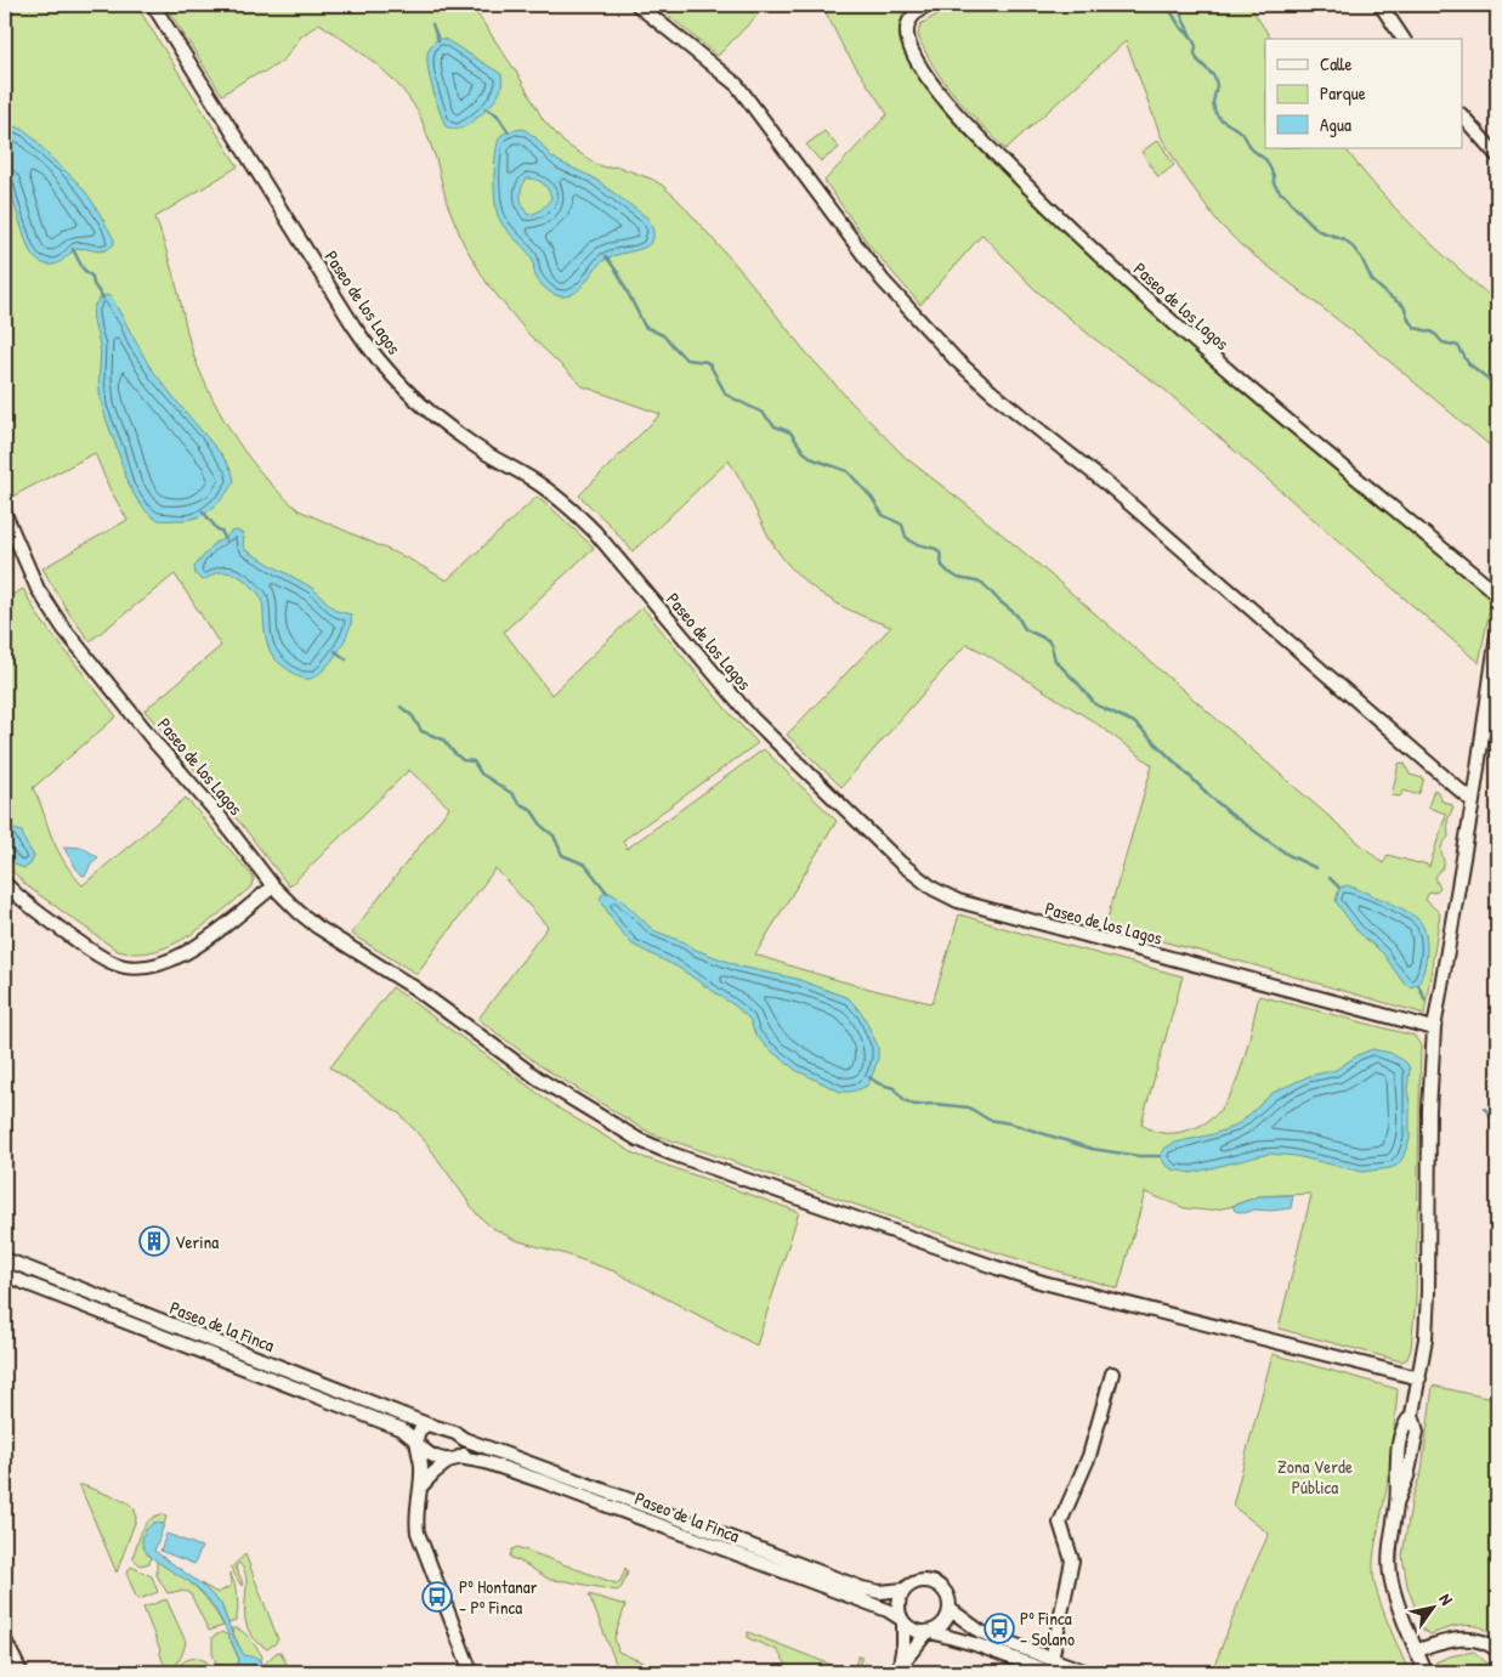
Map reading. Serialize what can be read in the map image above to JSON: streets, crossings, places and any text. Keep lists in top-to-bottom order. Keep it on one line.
{"streets":{"street":["Paseo de los Lagos","Paseo de la Finca"]},"parks":["Zona Verde Pública"],"places":{"building":["Verina"],"bus stop":["Pº Hontanar - Pº Finca","Pº Finca - Solano"]},"legend":["Calle","Parque","Agua"],"north":"top right"}
